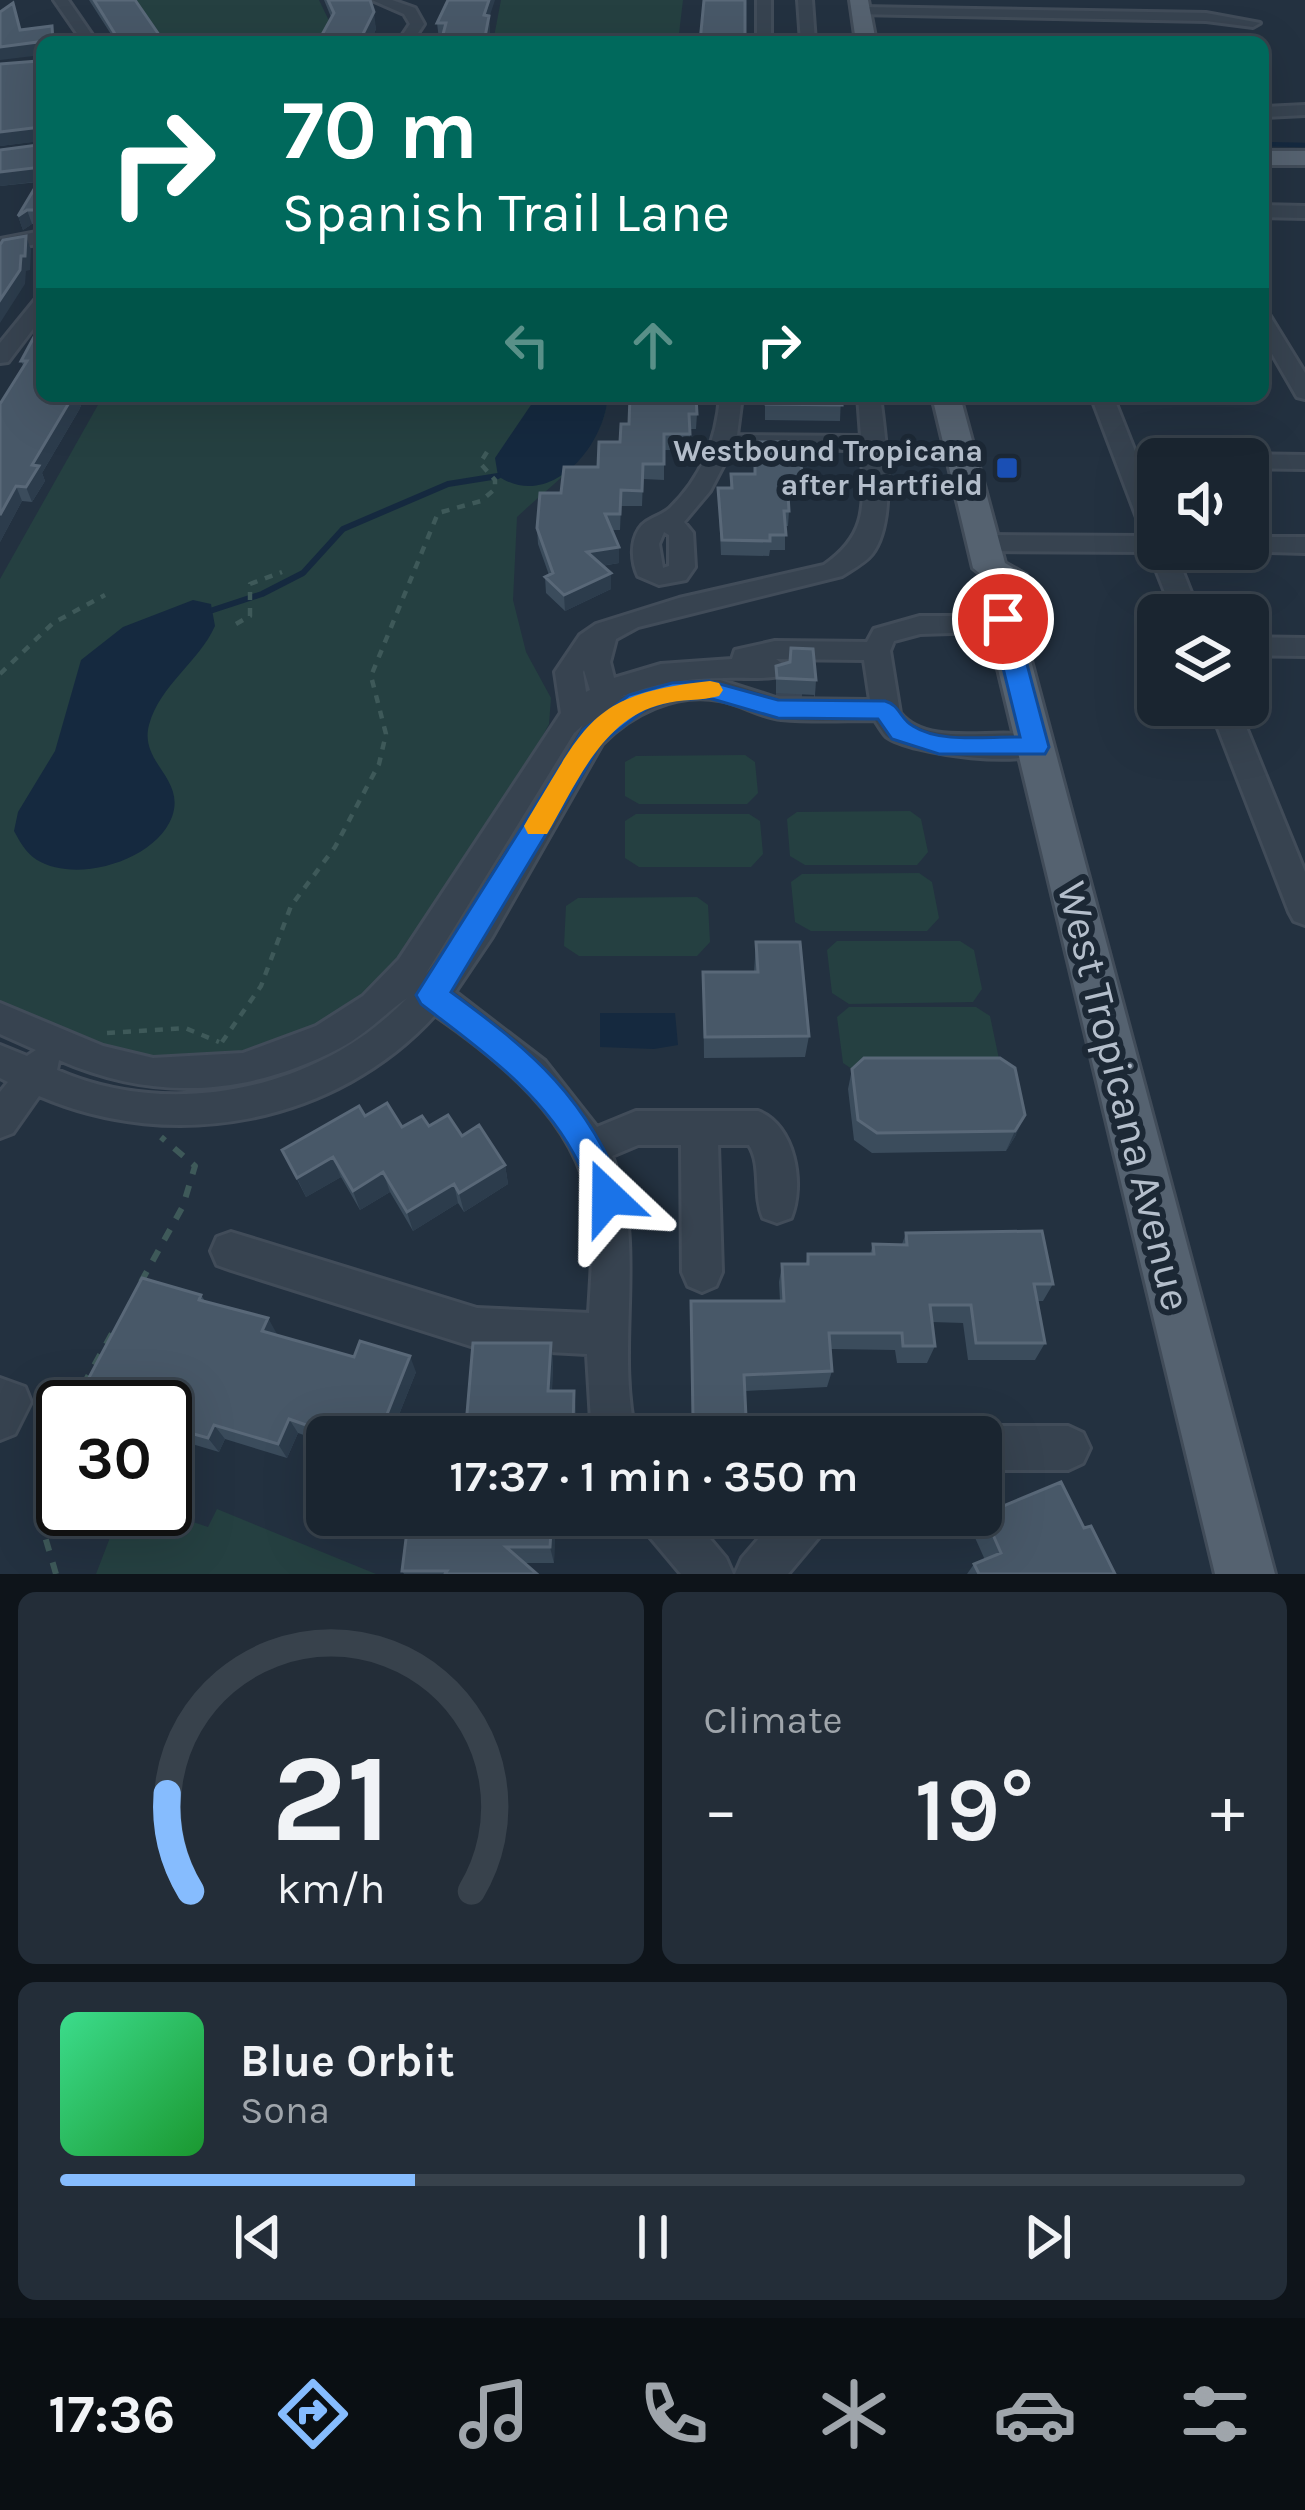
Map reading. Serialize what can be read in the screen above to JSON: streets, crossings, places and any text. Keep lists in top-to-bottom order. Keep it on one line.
{"streets":{"main road":["West Tropicana Avenue"]},"places":{"transit":["Westbound Tropicana after Hartfield"]},"page":{"turn":["70 m","Spanish Trail Lane"],"limit":"30","trip":"17:37 · 1 min · 350 m","tile":"Climate","heat":["−","19°","+"],"song":["Blue Orbit","Sona"],"tabs":"17:36","gauge":["21","km/h"]}}
